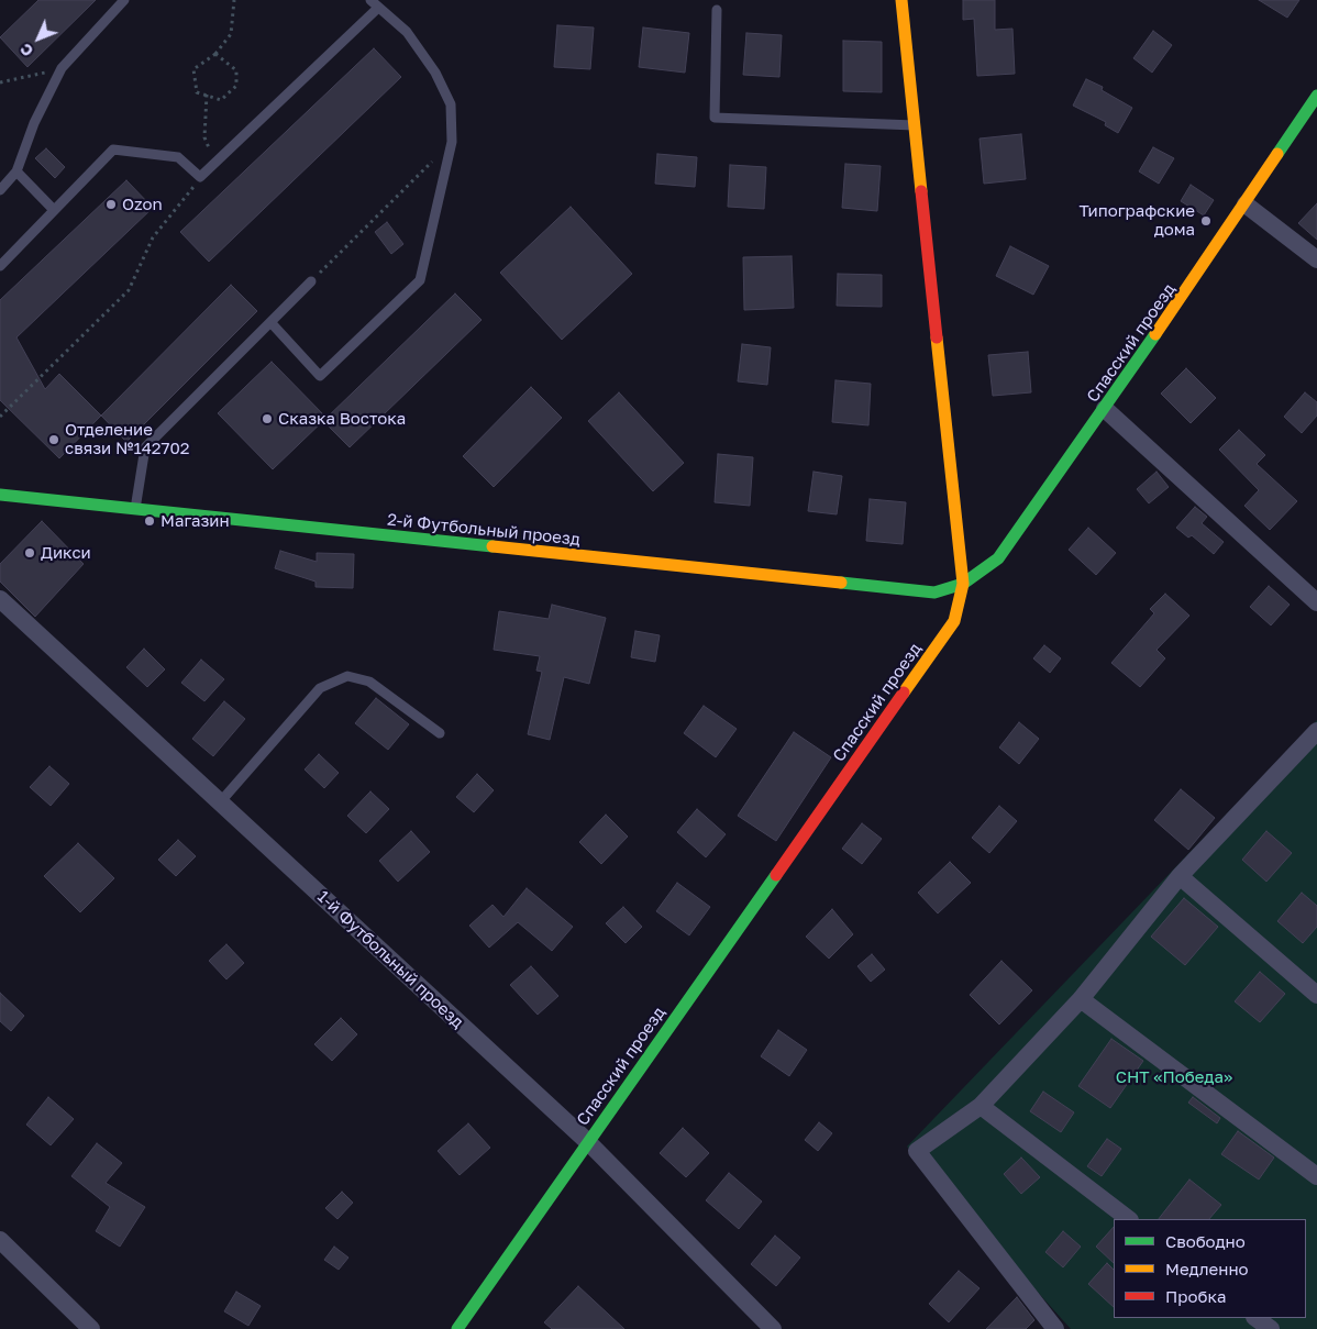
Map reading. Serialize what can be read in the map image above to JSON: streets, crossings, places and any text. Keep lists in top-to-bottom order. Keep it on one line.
{"streets":{"street":["Спасский проезд","2-й Футбольный проезд","1-й Футбольный проезд"]},"crossings":[["Спасский проезд","2-й Футбольный проезд"],["Спасский проезд","1-й Футбольный проезд"]],"parks":["СНТ «Победа»"],"places":["Ozon","Типографские дома","Сказка Востока","Отделение связи №142702","Магазин","Дикси"],"legend":["Свободно","Медленно","Пробка"],"north":"bottom left"}
